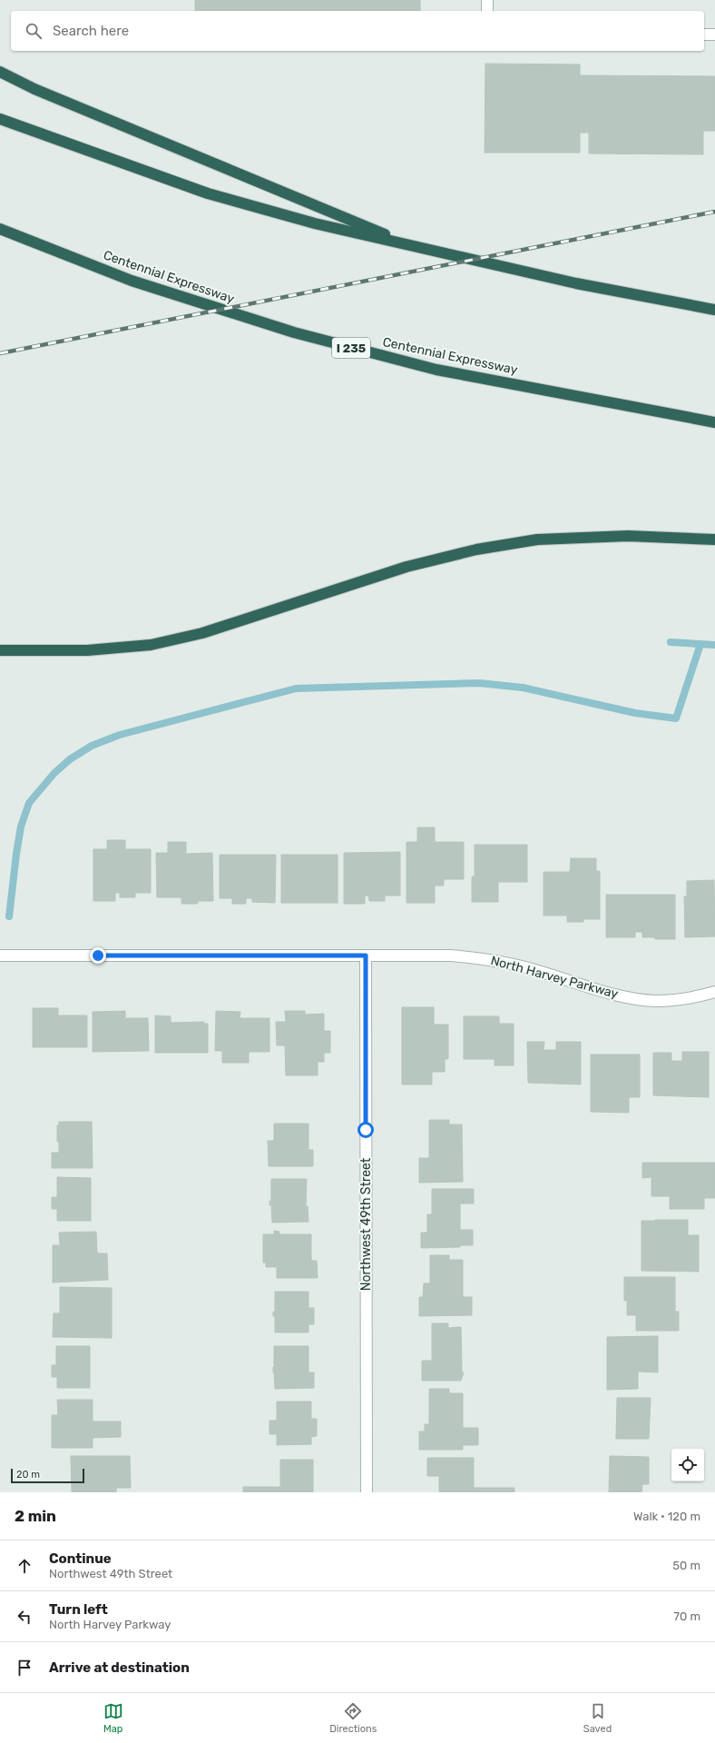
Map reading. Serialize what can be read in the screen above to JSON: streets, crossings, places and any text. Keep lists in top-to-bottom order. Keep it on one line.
{"streets":{"highway":["Centennial Expressway","I 235"],"street":["North Harvey Parkway","Northwest 49th Street"]},"crossings":[["North Harvey Parkway","Northwest 49th Street"]],"scale_bar":"20 m","page":{"search":"Search here","scale":"20 m","heading":["2 min","Walk · 120 m"],"list":[["Continue","Northwest 49th Street","50 m"],["Turn left","North Harvey Parkway","70 m"],"Arrive at destination"],"nav":["Map","Directions","Saved"]}}
